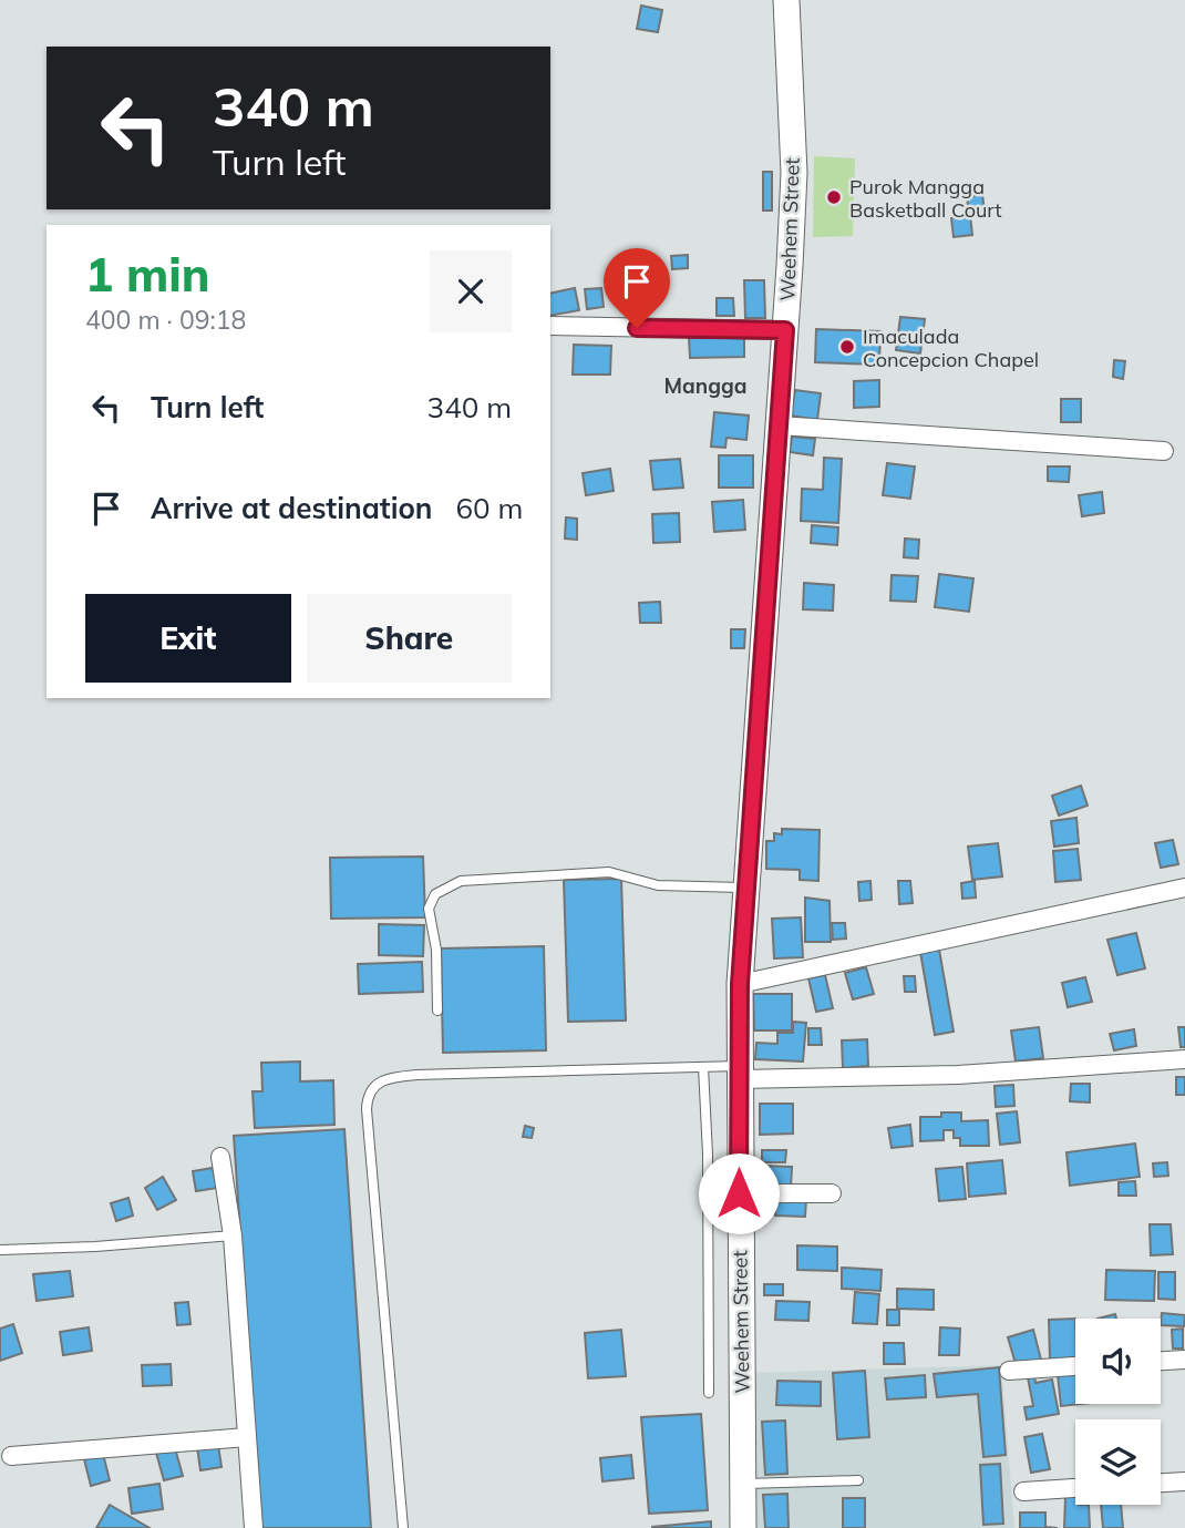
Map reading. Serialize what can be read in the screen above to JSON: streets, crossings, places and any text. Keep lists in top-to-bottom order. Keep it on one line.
{"streets":{"street":["Weehem Street"]},"districts":["Mangga"],"places":["Purok Mangga Basketball Court","Imaculada Concepcion Chapel"],"page":{"turn":["340 m","Turn left"],"heading":["1 min","400 m · 09:18"],"list":[{"name":"Turn left","value":"340 m"},{"name":"Arrive at destination","value":"60 m"}],"buttons":["Exit","Share"]}}
